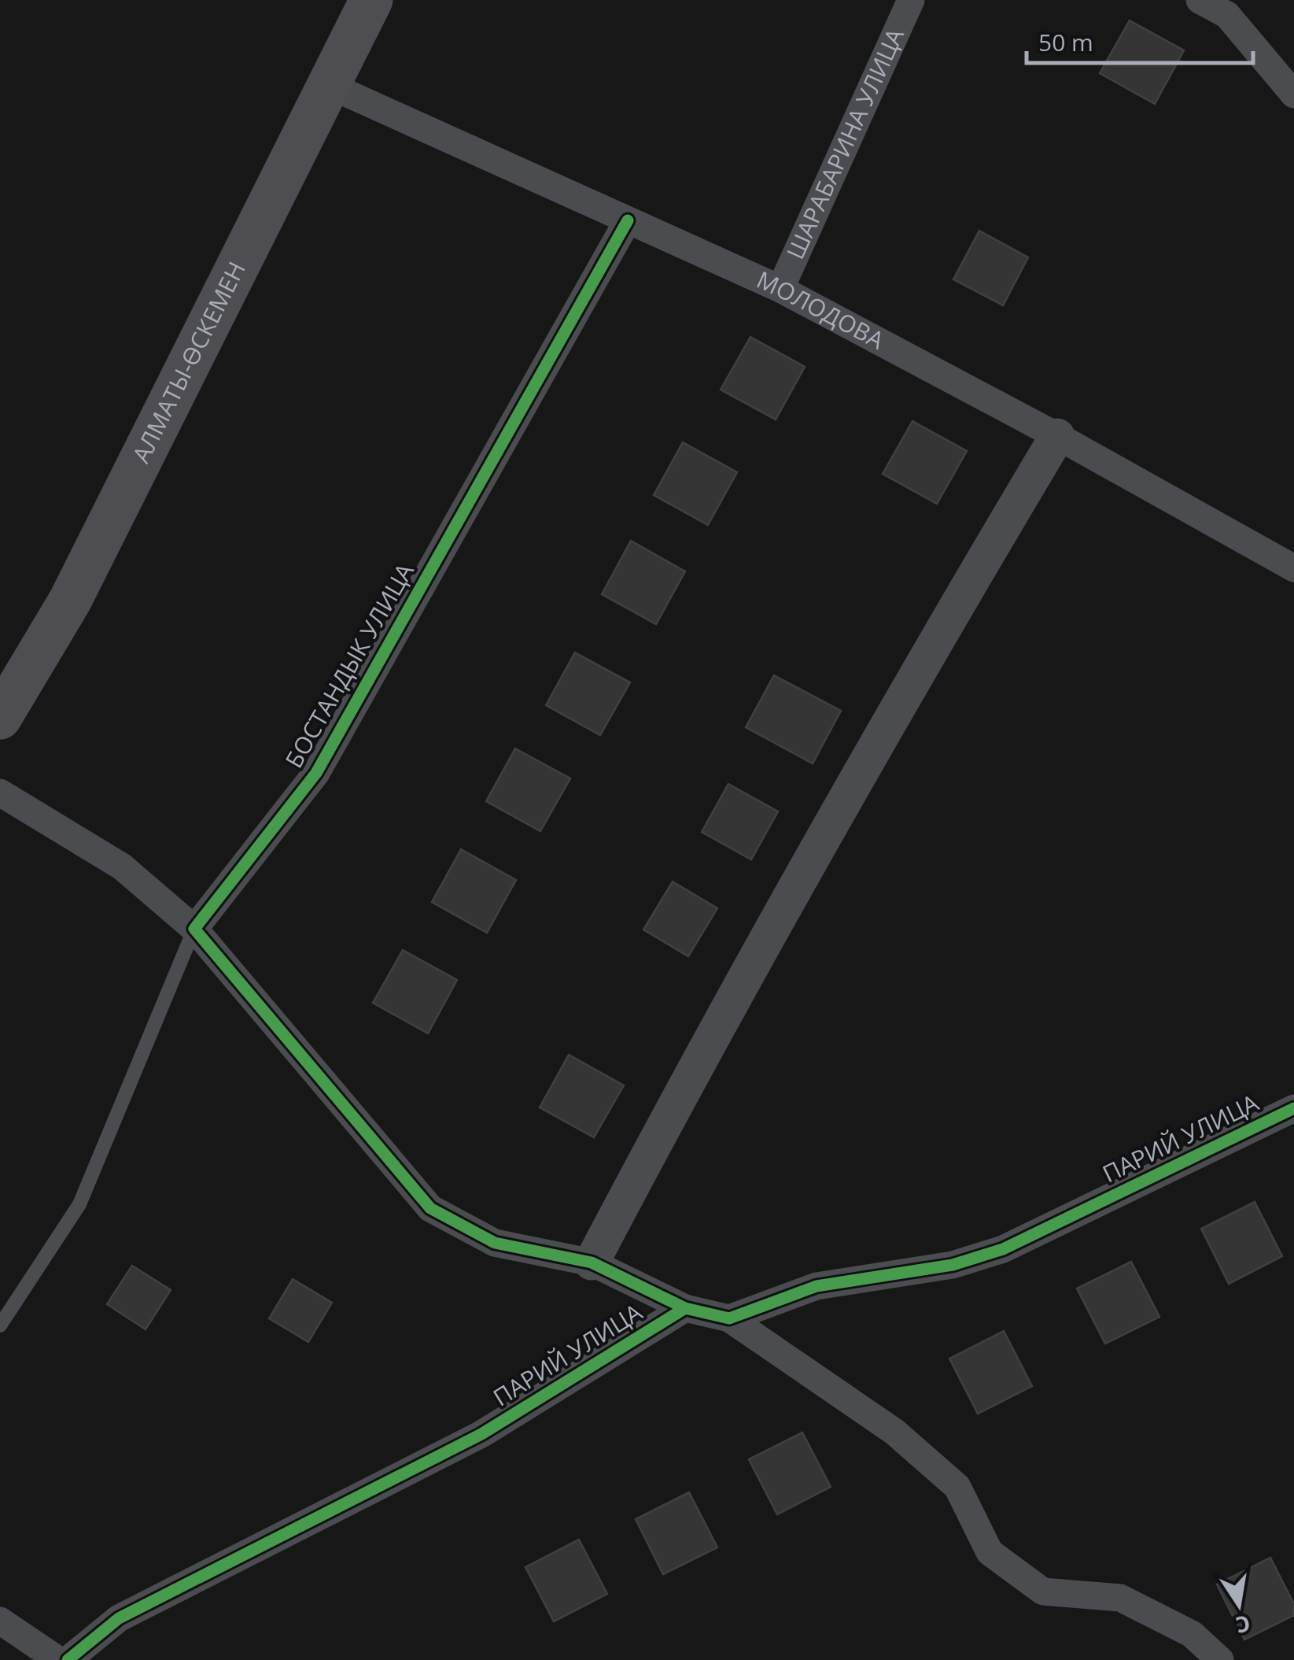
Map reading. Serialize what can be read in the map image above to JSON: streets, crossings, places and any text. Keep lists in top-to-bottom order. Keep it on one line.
{"streets":{"highway":["АЛМАТЫ-ӨСКЕМЕН"],"street":["ШАРАБАРИНА УЛИЦА","МОЛОДОВА","БОСТАНДЫК УЛИЦА","ПАРИЙ УЛИЦА"]},"crossings":[["ШАРАБАРИНА УЛИЦА","МОЛОДОВА"],["МОЛОДОВА","АЛМАТЫ-ӨСКЕМЕН"],["МОЛОДОВА","БОСТАНДЫК УЛИЦА"]],"scale_bar":"50 m","north":"bottom"}
